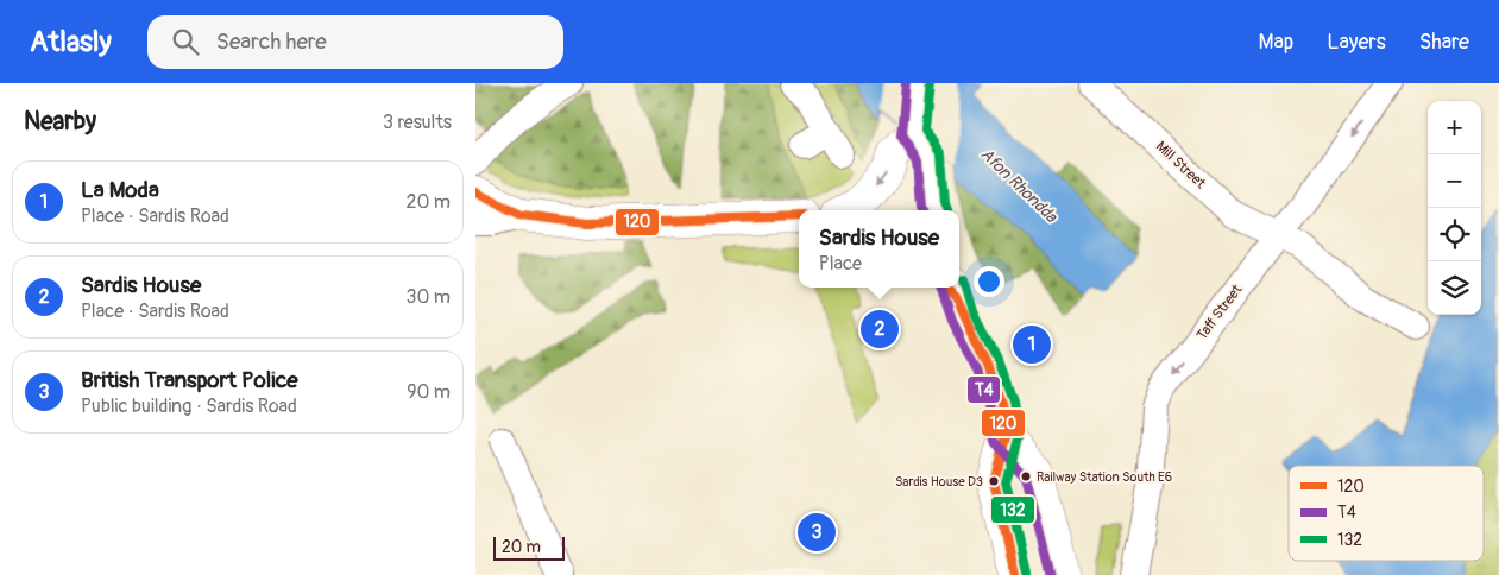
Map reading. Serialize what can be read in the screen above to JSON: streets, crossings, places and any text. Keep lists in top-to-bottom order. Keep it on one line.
{"streets":{"street":["Mill Street","Taff Street"]},"crossings":[["Mill Street","Taff Street"]],"one_way":["Taff Street"],"water":["Afon Rhondda"],"places":["Railway Station South E6","Sardis House D3"],"lines":["transit line T4","transit line 132","transit line 120"],"legend":["120","T4","132"],"scale_bar":"20 m","page":{"header":"Atlasly","search":"Search here","nav":["Map","Layers","Share"],"heading":["Nearby","3 results"],"map_buttons":["+","−"],"list":[{"mark":"1","name":"La Moda","note":"Place · Sardis Road","value":"20 m"},{"mark":"2","name":"Sardis House","note":"Place · Sardis Road","value":"30 m"},{"mark":"3","name":"British Transport Police","note":"Public building · Sardis Road","value":"90 m"}],"popup":["Sardis House","Place"],"pins":["2","1","3"],"scale":"20 m"}}
